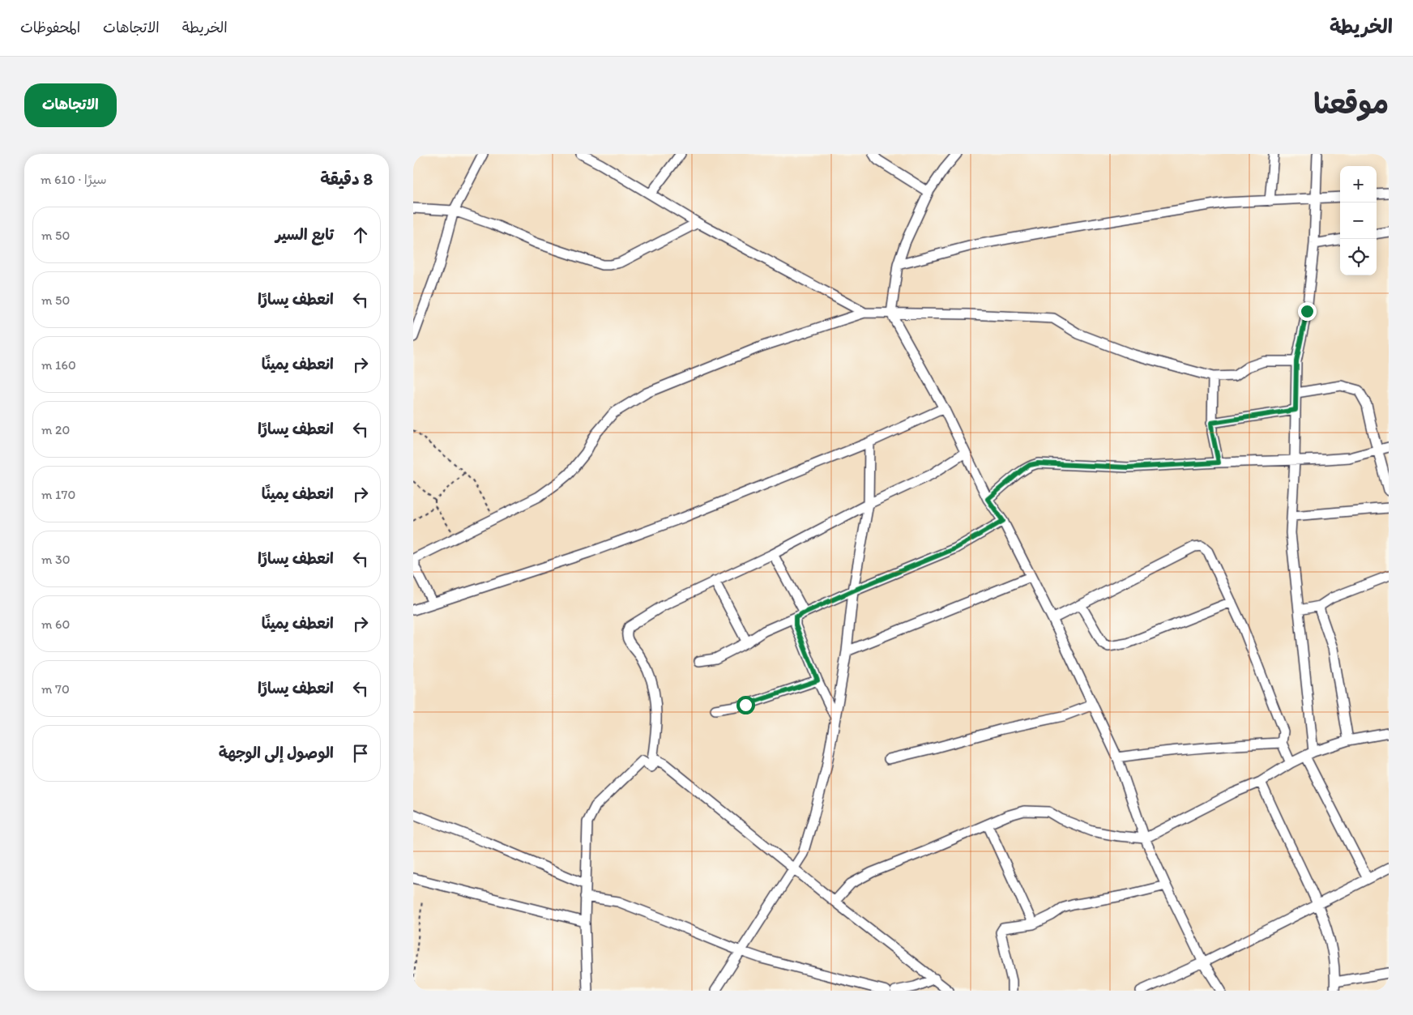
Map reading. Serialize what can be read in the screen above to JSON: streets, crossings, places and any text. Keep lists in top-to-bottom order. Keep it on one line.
{"page":{"header":"الخريطة","nav":["الخريطة","الاتجاهات","المحفوظات"],"title":"موقعنا","buttons":"الاتجاهات","heading":["8 دقيقة","سيرًا · 610 m"],"map_buttons":["+","−"],"list":[["تابع السير","50 m"],["انعطف يسارًا","50 m"],["انعطف يمينًا","160 m"],["انعطف يسارًا","20 m"],["انعطف يمينًا","170 m"],["انعطف يسارًا","30 m"],["انعطف يمينًا","60 m"],["انعطف يسارًا","70 m"],"الوصول إلى الوجهة"]}}
